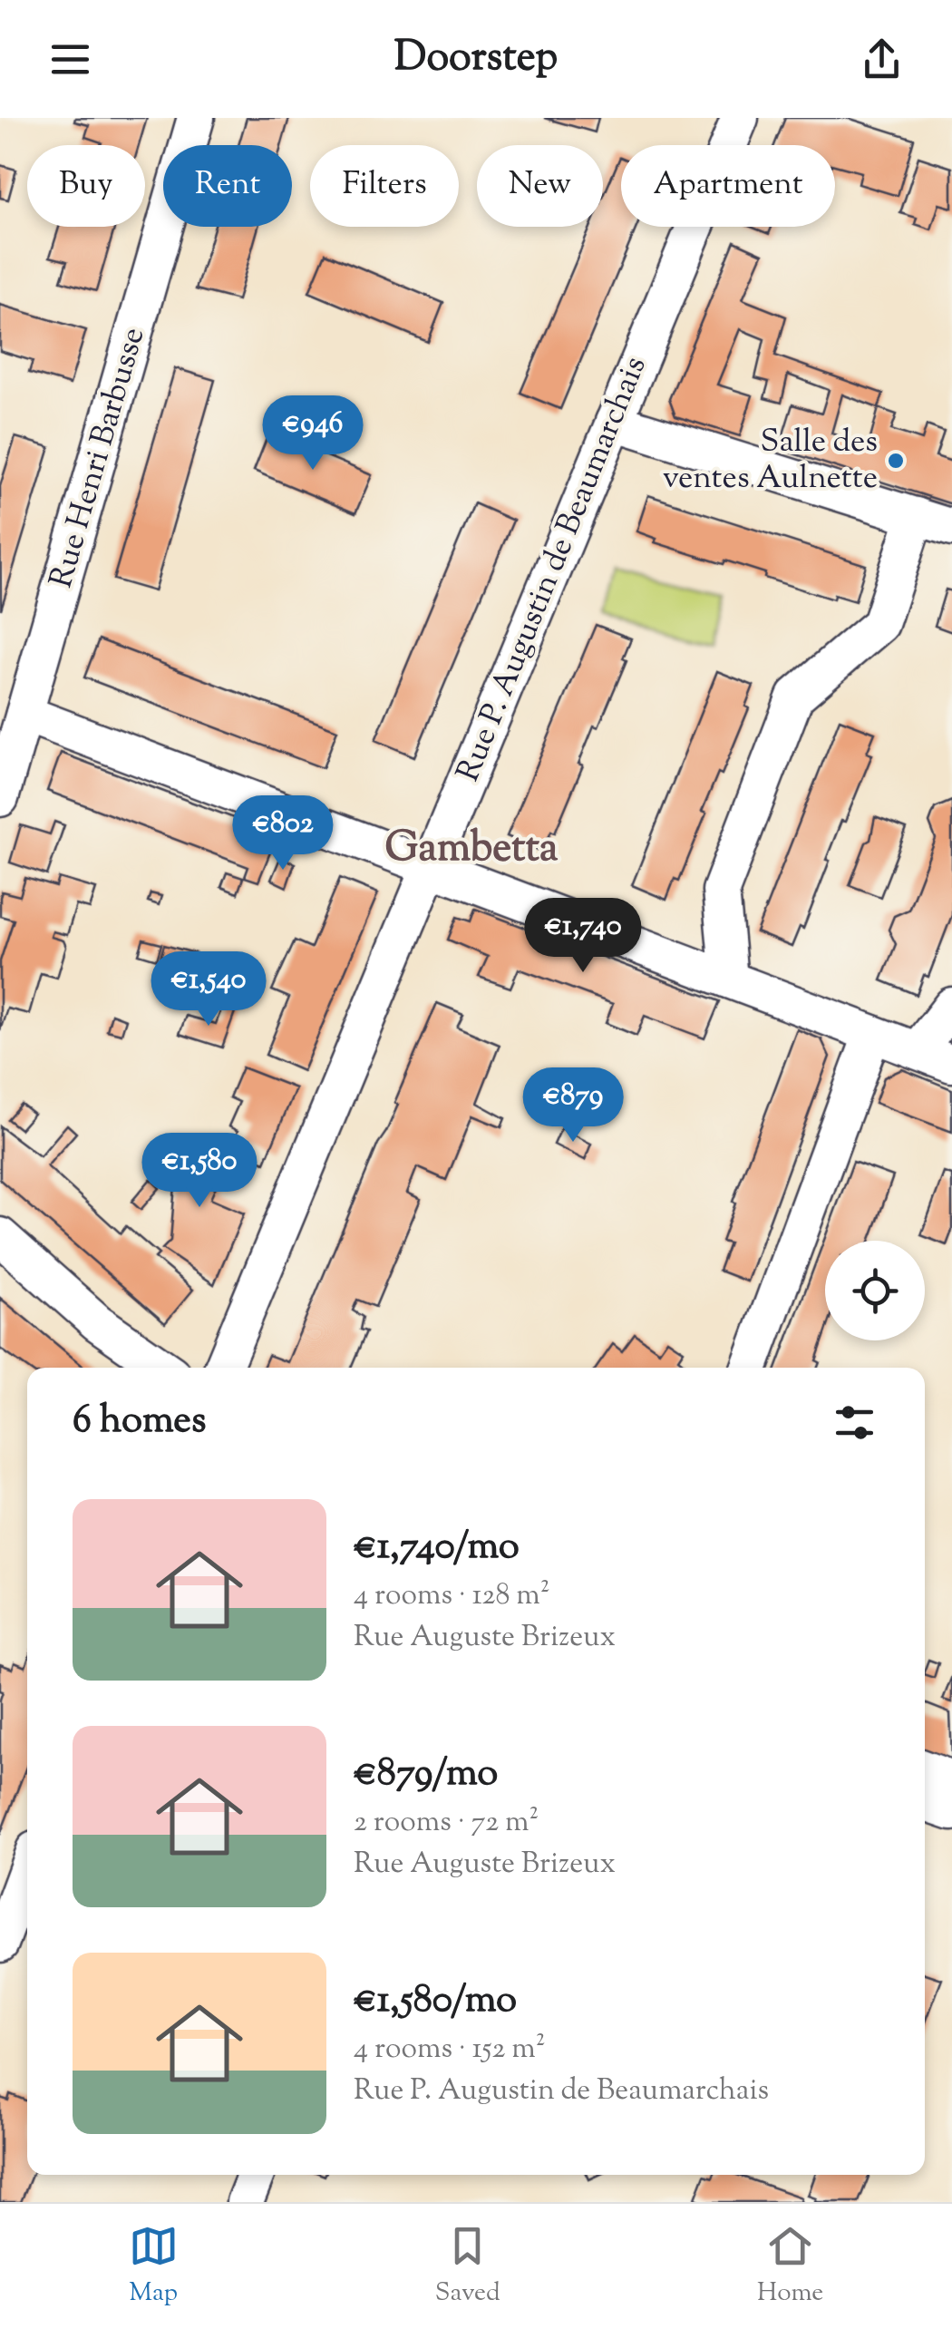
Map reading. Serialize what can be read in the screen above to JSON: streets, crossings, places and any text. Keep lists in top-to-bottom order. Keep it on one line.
{"streets":{"street":["Rue Henri Barbusse","Rue P. Augustin de Beaumarchais"]},"districts":["Gambetta"],"places":["Salle des ventes Aulnette"],"page":{"header":"Doorstep","chip":["Buy","Rent","Filters","New","Apartment"],"price":["€946","€802","€1,740","€1,540","€879","€1,580"],"heading":"6 homes","list":[{"name":"€1,740/mo","note":"4 rooms · 128 m² · Rue Auguste Brizeux"},{"name":"€879/mo","note":"2 rooms · 72 m² · Rue Auguste Brizeux"},{"name":"€1,580/mo","note":"4 rooms · 152 m² · Rue P. Augustin de Beaumarchais"}],"tabs":["Map","Saved","Home"]}}
